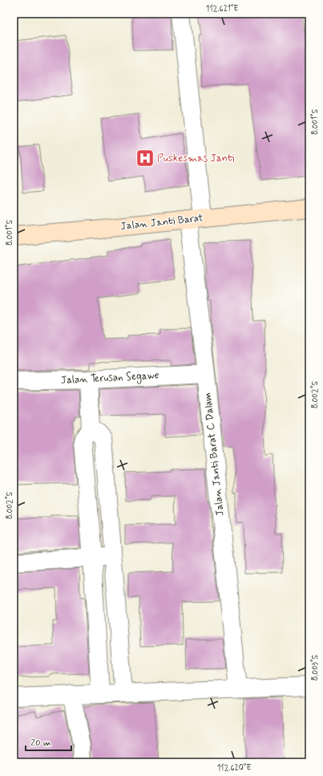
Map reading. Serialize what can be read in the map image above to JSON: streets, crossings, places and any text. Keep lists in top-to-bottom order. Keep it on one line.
{"streets":{"street":["Jalan Janti Barat","Jalan Terusan Segawe","Jalan Janti Barat C Dalam"]},"crossings":[["Jalan Janti Barat","Jalan Janti Barat C Dalam"],["Jalan Terusan Segawe","Jalan Janti Barat C Dalam"]],"places":{"hospital":["Puskesmas Janti"]},"scale_bar":"20 m","coordinates":["112.621°E","8.001°S","8.002°S","8.003°S","112.620°E"]}
